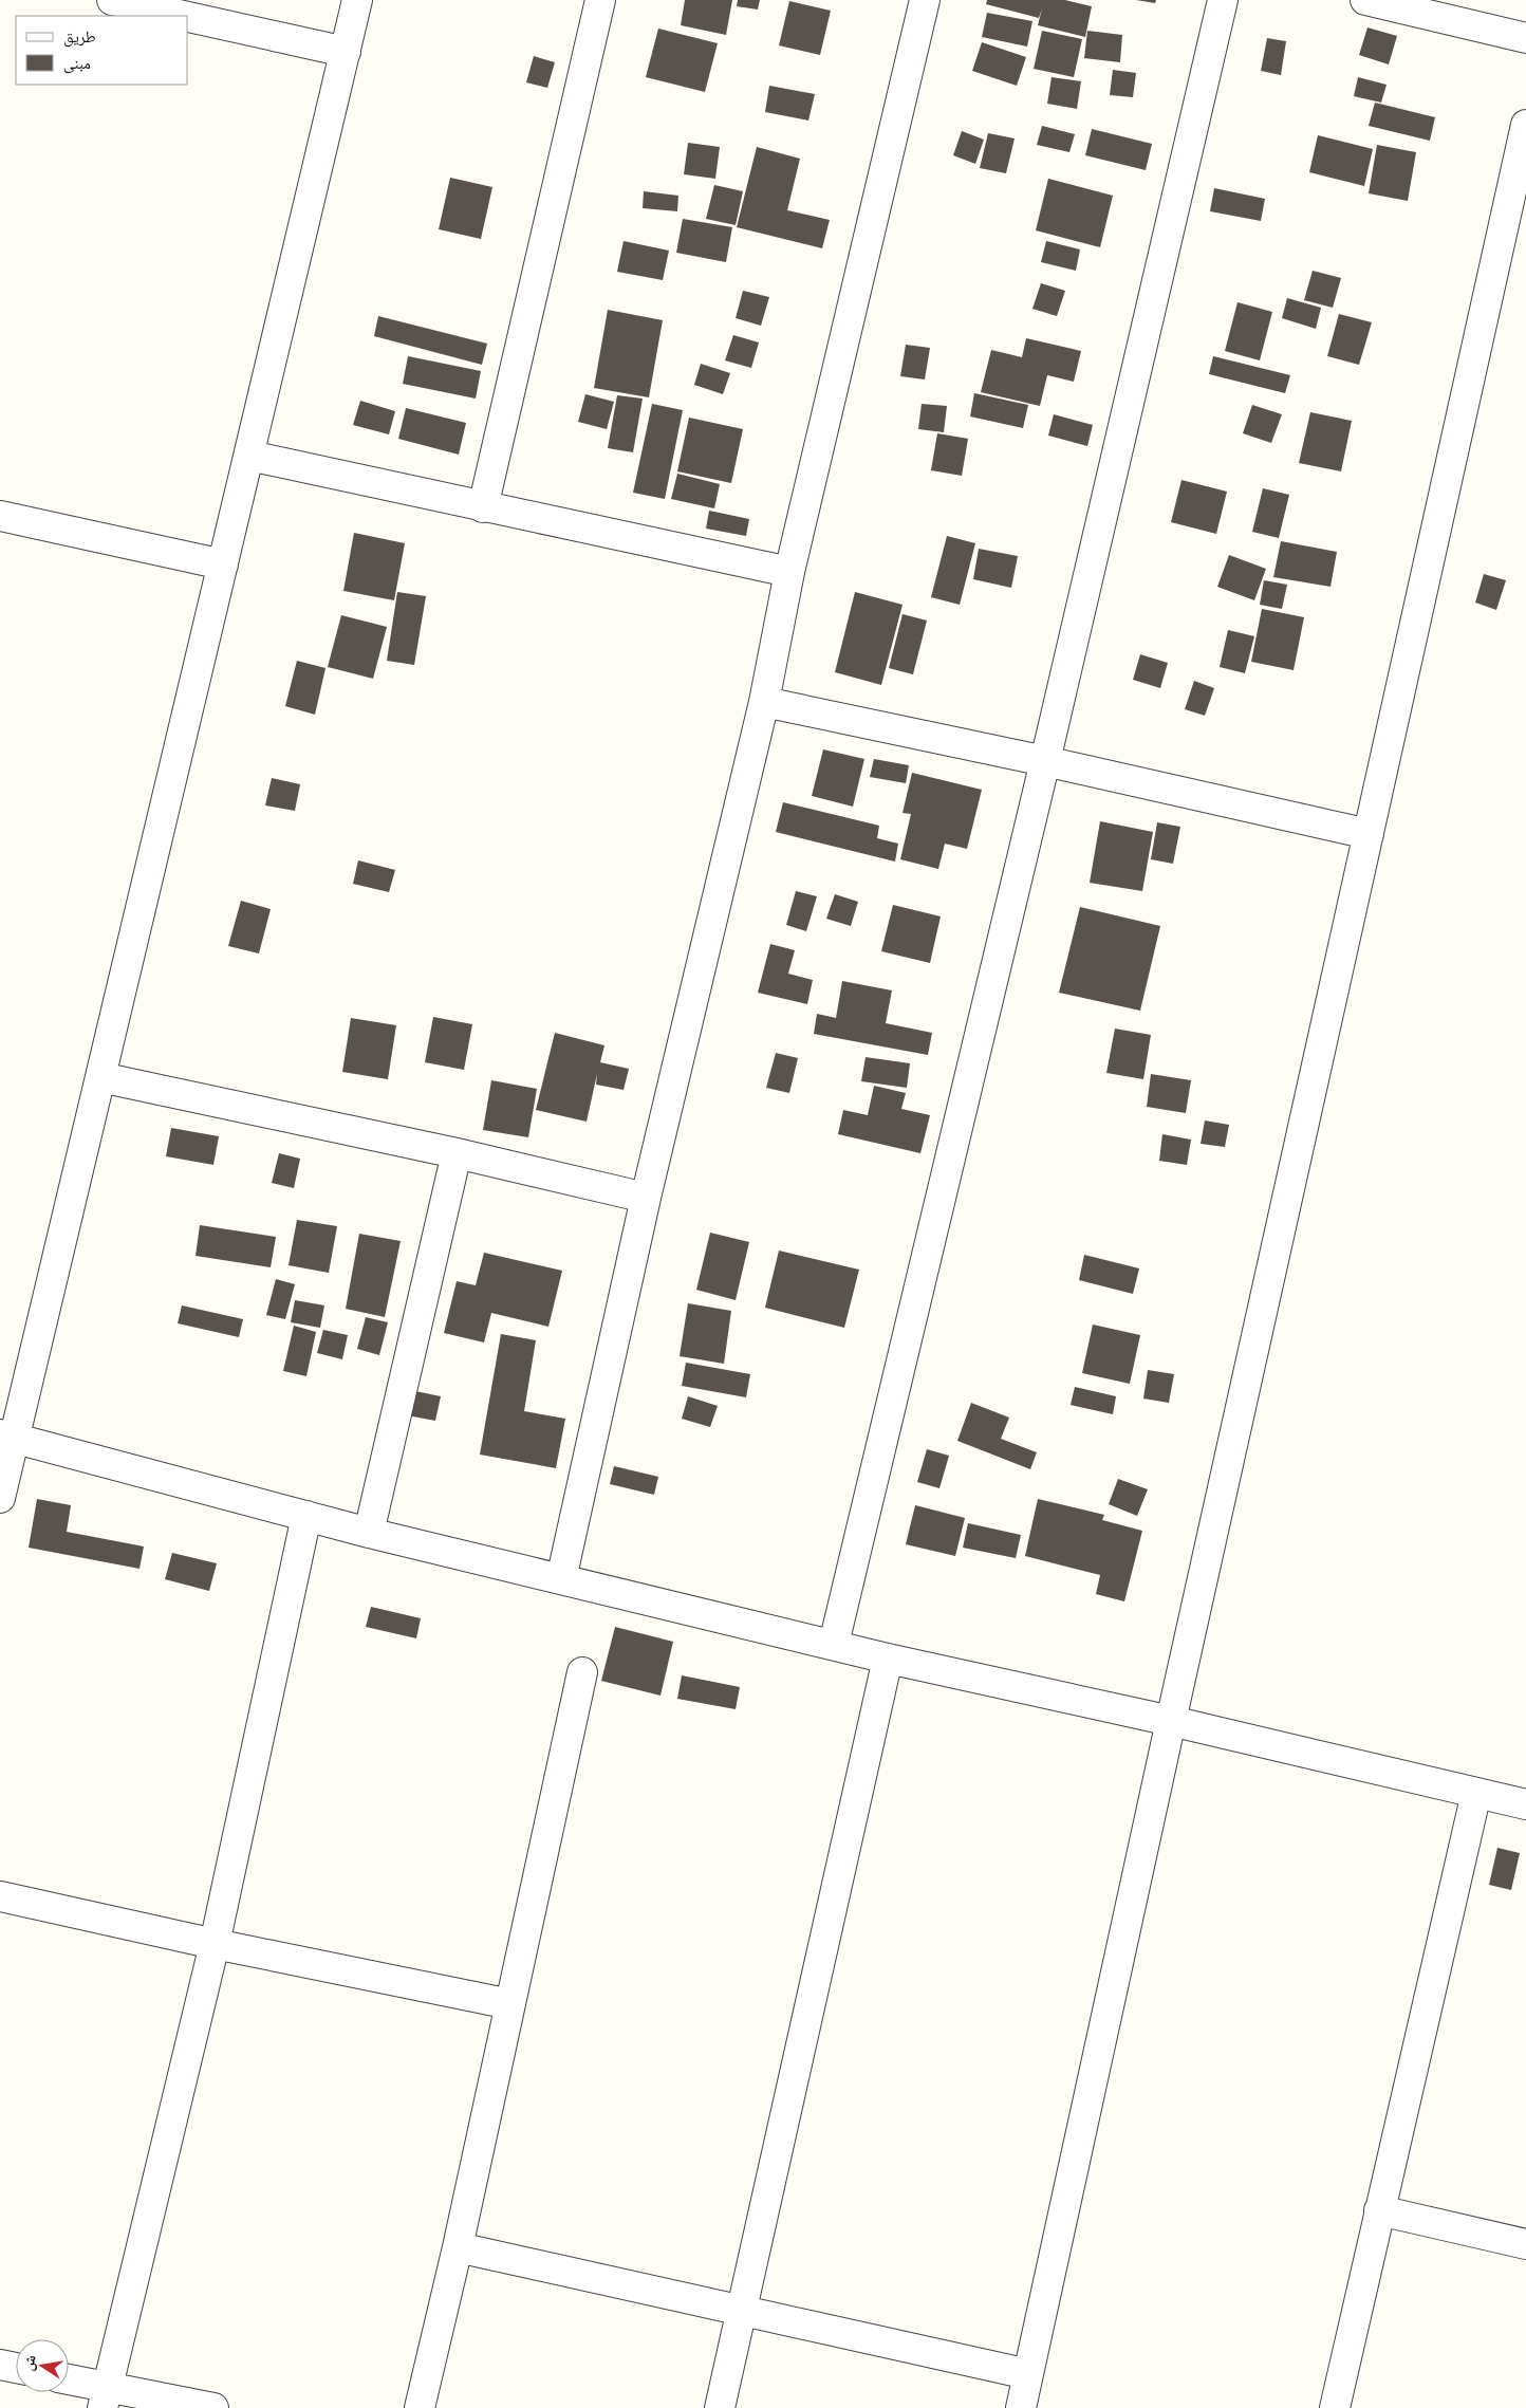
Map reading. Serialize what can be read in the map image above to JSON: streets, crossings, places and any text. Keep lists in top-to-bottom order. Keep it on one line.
{"legend":["طريق","مبنى"],"north":"left"}
